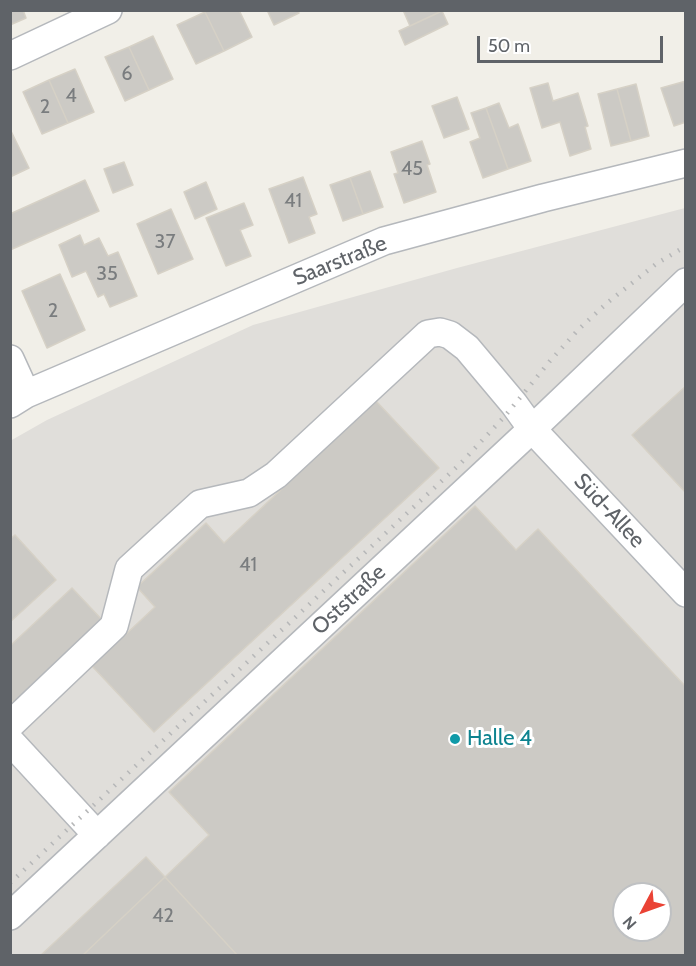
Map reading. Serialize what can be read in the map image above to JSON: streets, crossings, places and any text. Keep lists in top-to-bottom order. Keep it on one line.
{"streets":{"street":["Saarstraße","Süd-Allee","Oststraße"]},"crossings":[["Süd-Allee","Oststraße"]],"places":["Halle 4"],"house_numbers":["6","4","2","45","41","37","35","2","41","42"],"scale_bar":"50 m","north":"bottom left"}
